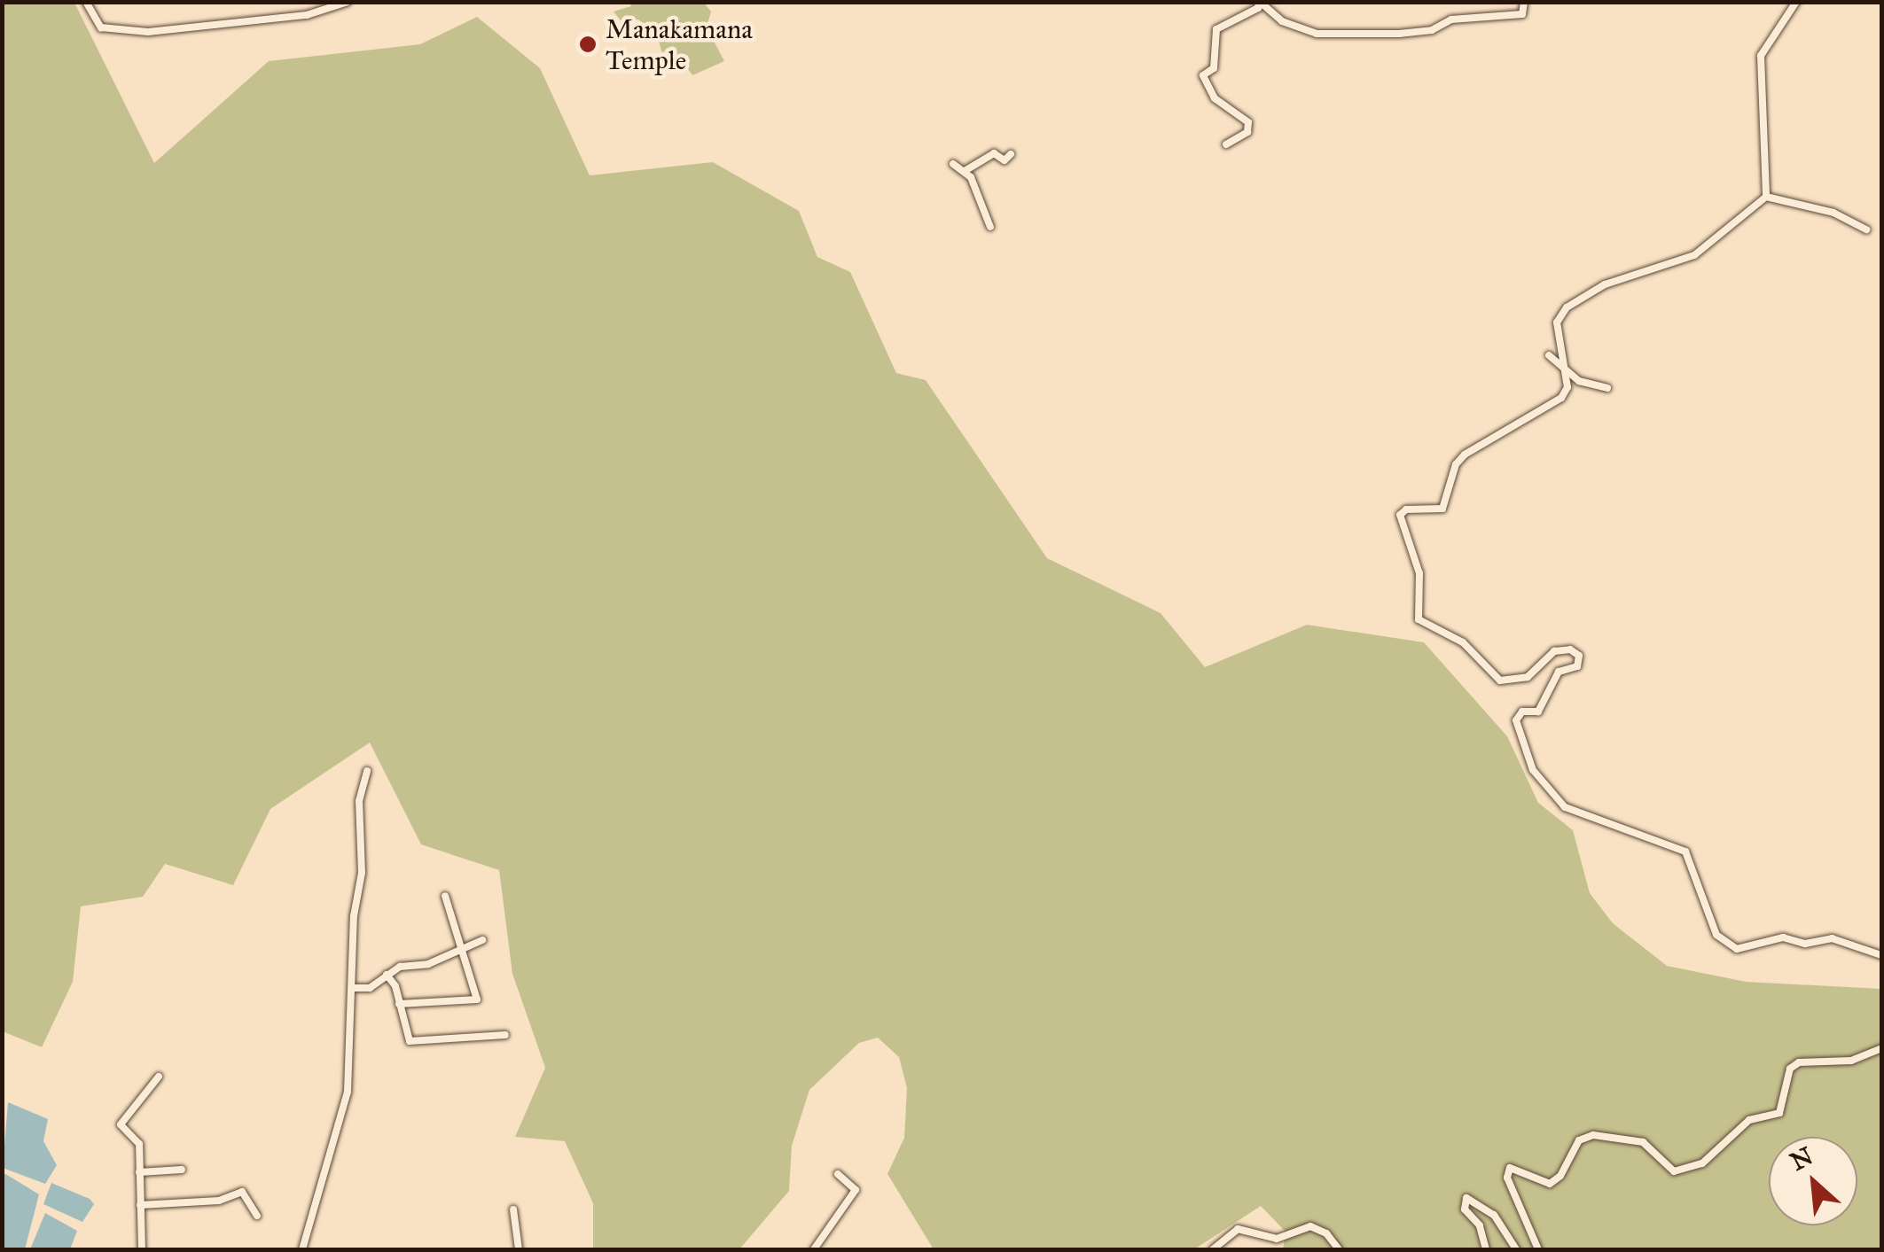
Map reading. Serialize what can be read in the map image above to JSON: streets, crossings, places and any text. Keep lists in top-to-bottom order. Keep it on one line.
{"places":["Manakamana Temple"],"north":"top left"}
